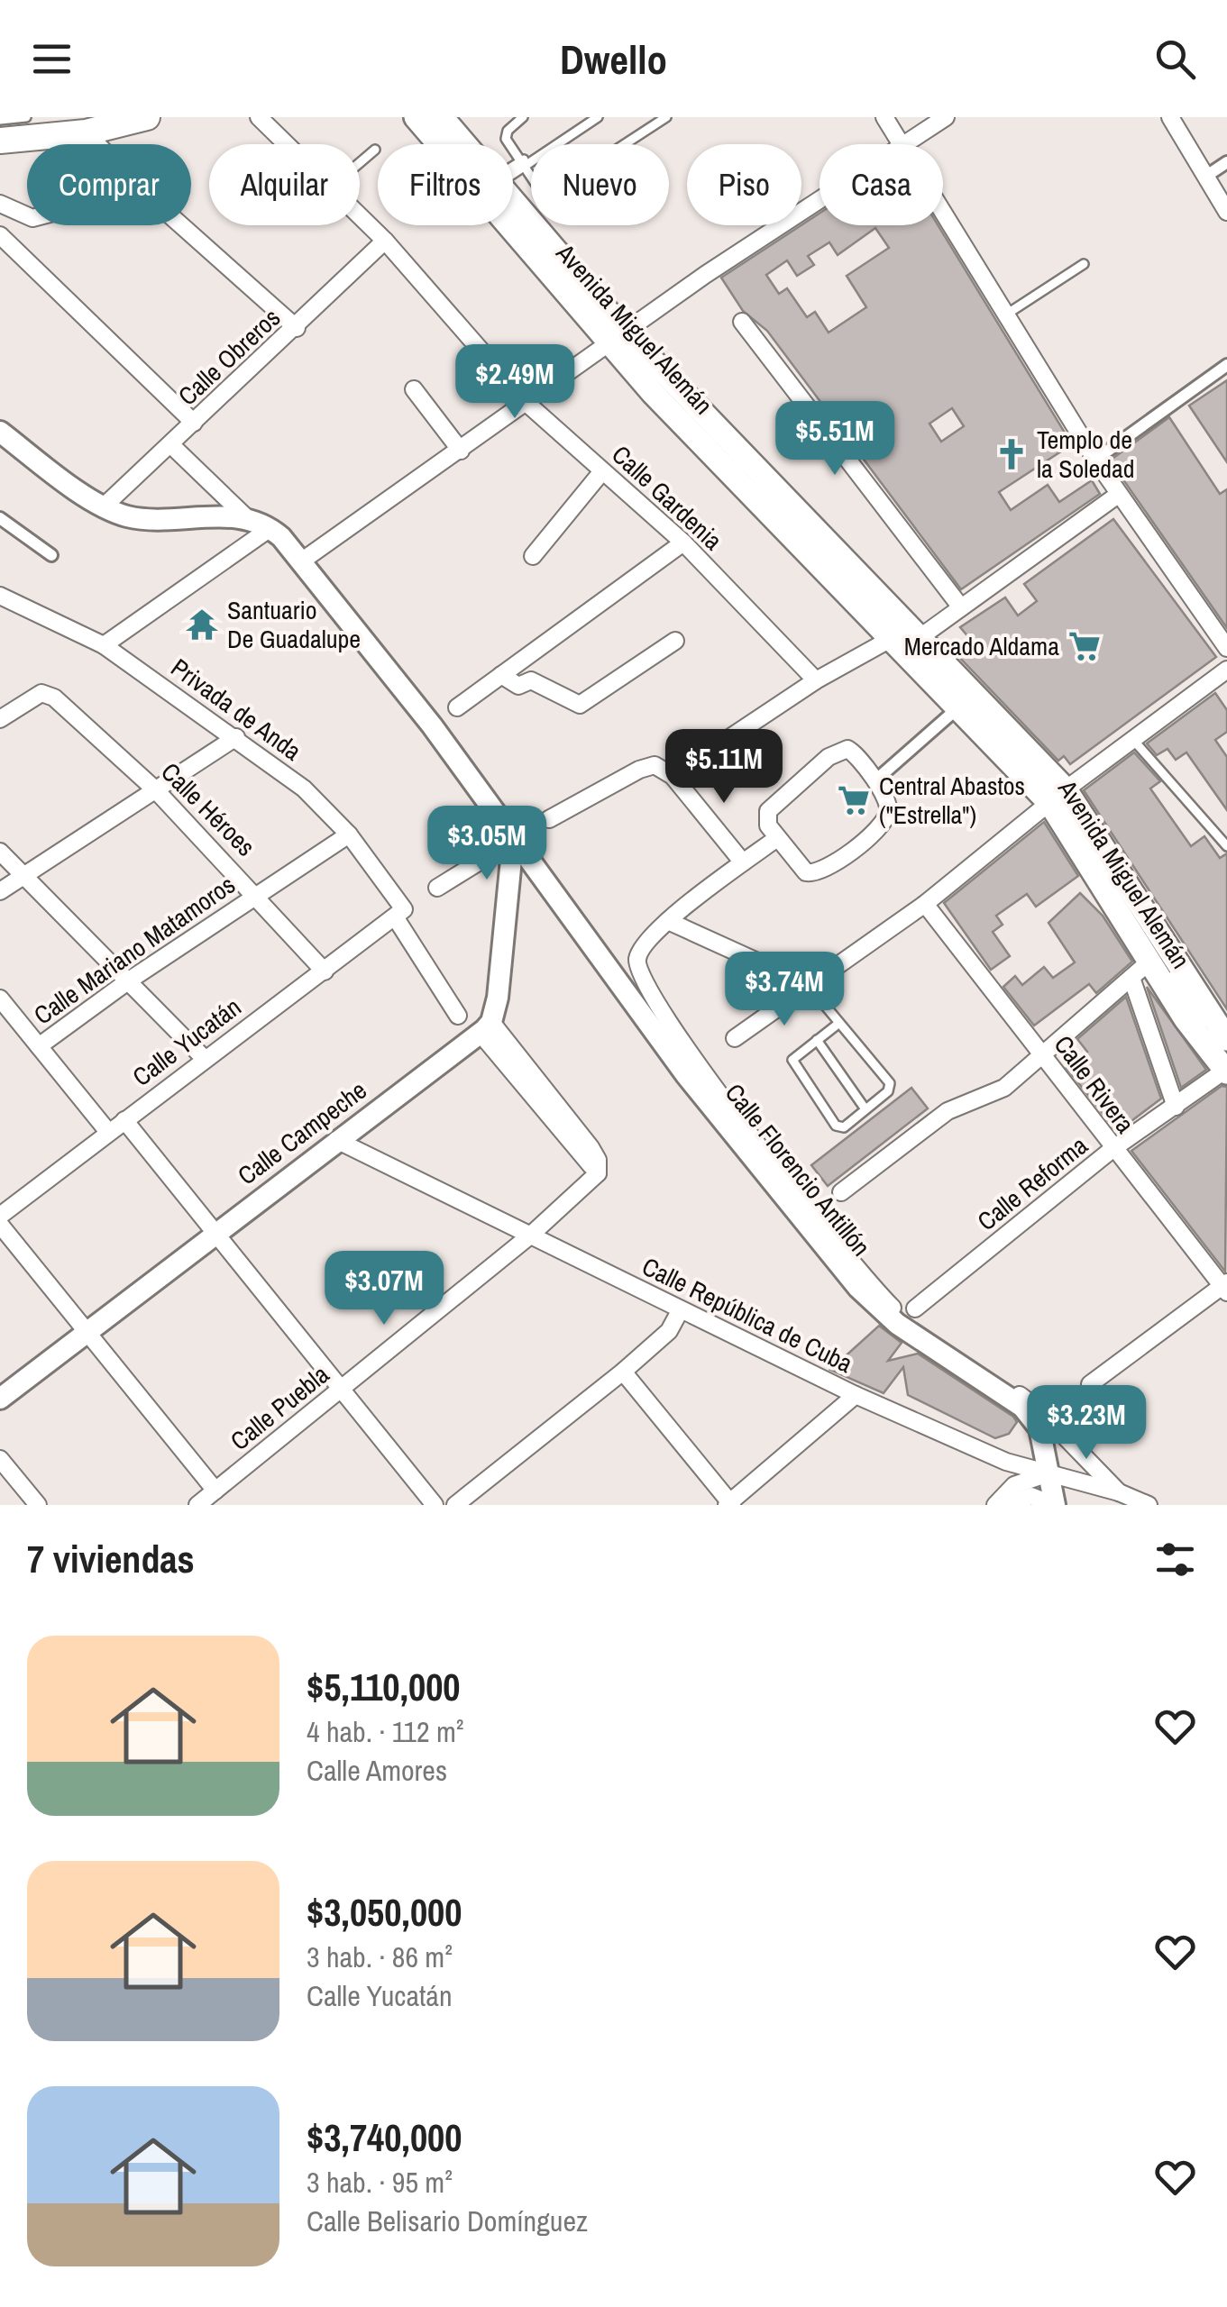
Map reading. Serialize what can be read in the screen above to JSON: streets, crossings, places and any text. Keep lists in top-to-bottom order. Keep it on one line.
{"streets":{"main road":["Avenida Miguel Alemán"],"street":["Calle Obreros","Calle Gardenia","Privada de Anda","Calle Héroes","Calle Mariano Matamoros","Calle Yucatán","Calle Rivera","Calle Campeche","Calle Florencio Antillón","Calle Reforma","Calle República de Cuba","Calle Puebla"]},"crossings":[["Avenida Miguel Alemán","Calle Reforma"],["Calle Obreros","Calle Gardenia"],["Privada de Anda","Calle Mariano Matamoros"],["Privada de Anda","Calle Yucatán"],["Calle Héroes","Calle Mariano Matamoros"],["Calle Héroes","Calle Yucatán"],["Calle Rivera","Calle Reforma"],["Calle Campeche","Calle República de Cuba"],["Calle Campeche","Calle Puebla"],["Calle Florencio Antillón","Calle República de Cuba"],["Calle República de Cuba","Calle Puebla"]],"places":{"church":["Templo de la Soledad"],"temple":["Santuario De Guadalupe"],"supermarket":["Mercado Aldama","Central Abastos (\"Estrella\")"]},"page":{"header":"Dwello","chip":["Comprar","Alquilar","Filtros","Nuevo","Piso","Casa"],"price":["$2.49M","$5.51M","$5.11M","$3.05M","$3.74M","$3.07M","$3.23M"],"heading":"7 viviendas","list":[{"name":"$5,110,000","note":"4 hab. · 112 m² · Calle Amores"},{"name":"$3,050,000","note":"3 hab. · 86 m² · Calle Yucatán"},{"name":"$3,740,000","note":"3 hab. · 95 m² · Calle Belisario Domínguez"}]}}
